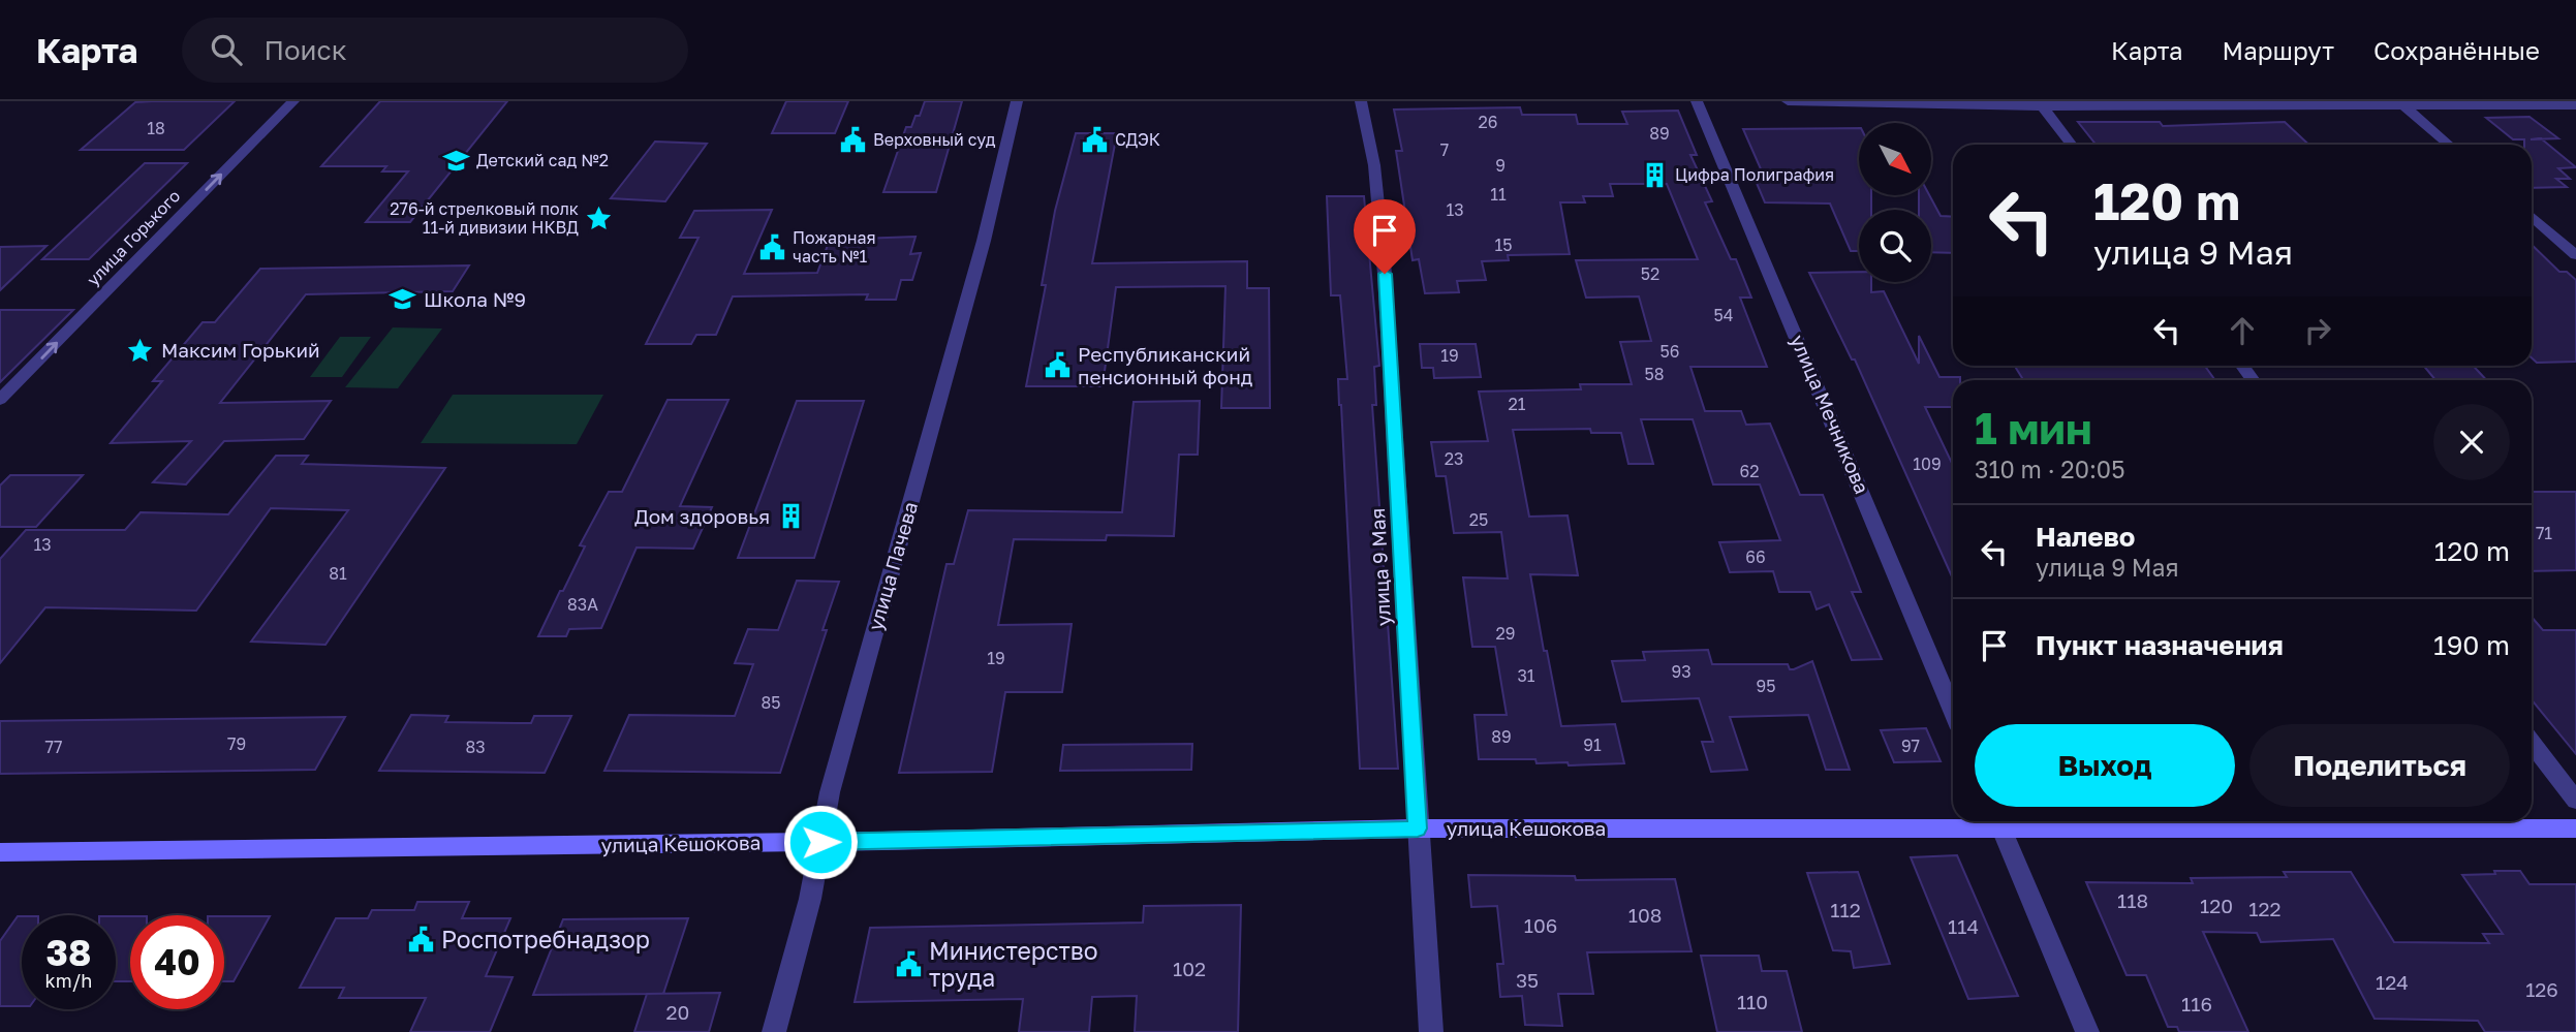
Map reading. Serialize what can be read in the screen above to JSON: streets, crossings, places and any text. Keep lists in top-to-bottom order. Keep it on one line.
{"streets":{"street":["улица Горького","улица Мечникова","улица Пачева","улица 9 Мая","улица Кешокова"]},"crossings":[["улица Пачева","улица Кешокова"],["улица 9 Мая","улица Кешокова"]],"one_way":["улица Горького"],"places":{"public building":["Верховный суд","СДЭК","Пожарная часть №1","Республиканский пенсионный фонд","Роспотребнадзор","Министерство труда"],"school or university":["Детский сад №2","Школа №9"],"building":["Цифра Полиграфия","Дом здоровья"],"place":["276-й стрелковый полк 11-й дивизии НКВД","Максим Горький"]},"house_numbers":["26","18","89","7","9","11","13","15","52","54","56","19","58","21","23","109","62","25","71","13","66","81","83А","29","19","93","31","95","85","89","79","91","97","77","83","118","120","122","112","108","106","114","102","35","124","126","110","116","20"],"north":"bottom right","page":{"header":"Карта","search":"Поиск","nav":["Карта","Маршрут","Сохранённые"],"turn":["120 m","улица 9 Мая"],"heading":["1 мин","310 m · 20:05"],"list":[{"name":"Налево","note":"улица 9 Мая","value":"120 m"},{"name":"Пункт назначения","value":"190 m"}],"buttons":["Выход","Поделиться"],"speed":"38 km/h","limit":"40"}}
